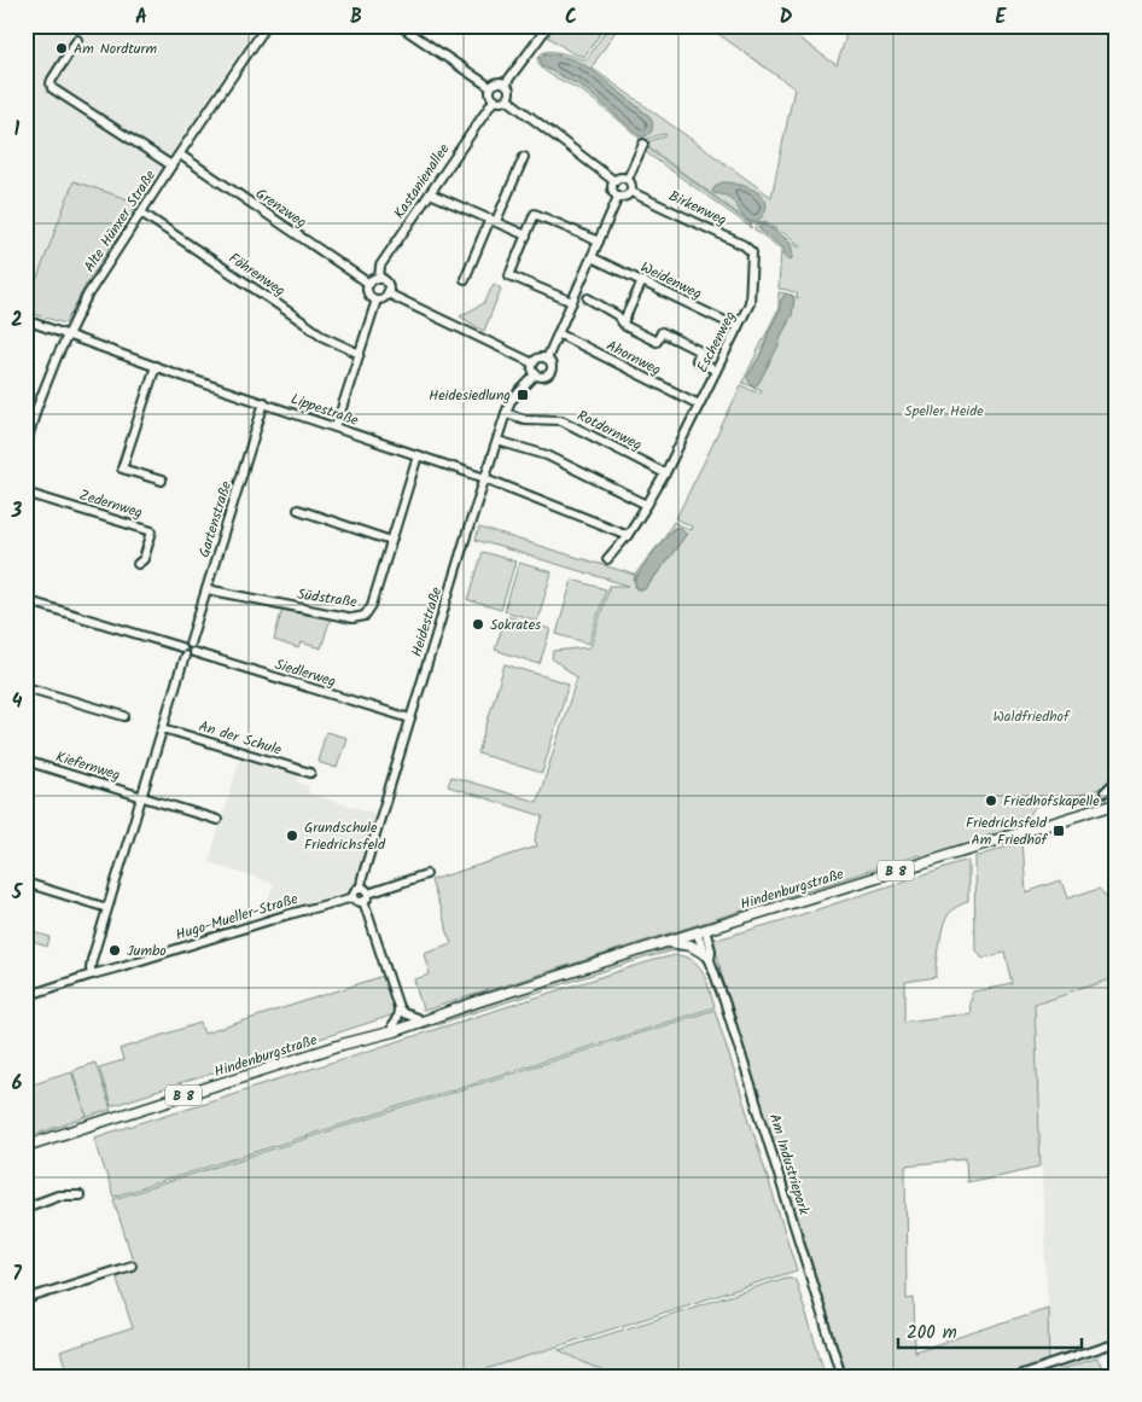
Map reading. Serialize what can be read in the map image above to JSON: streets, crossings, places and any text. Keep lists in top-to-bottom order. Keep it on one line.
{"streets":{"main road":["B 8","Hindenburgstraße"],"street":["Kastanienallee","Grenzweg","Birkenweg","Alte Hünxer Straße","Föhrenweg","Weidenweg","Eschenweg","Ahornweg","Lippestraße","Rotdornweg","Zedernweg","Gartenstraße","Südstraße","Heidestraße","Siedlerweg","An der Schule","Kiefernweg","Hugo-Mueller-Straße","Am Industriepark"]},"crossings":[["Kastanienallee","Grenzweg"],["Grenzweg","Alte Hünxer Straße"],["Birkenweg","Eschenweg"],["Birkenweg","Heidestraße"],["Alte Hünxer Straße","Föhrenweg"],["Alte Hünxer Straße","Lippestraße"],["Weidenweg","Eschenweg"],["Weidenweg","Heidestraße"],["Eschenweg","Ahornweg"],["Eschenweg","Rotdornweg"],["Ahornweg","Heidestraße"],["Lippestraße","Gartenstraße"],["Lippestraße","Südstraße"],["Lippestraße","Heidestraße"],["Rotdornweg","Heidestraße"],["Gartenstraße","Südstraße"],["Gartenstraße","Siedlerweg"],["Heidestraße","Siedlerweg"],["Heidestraße","Hugo-Mueller-Straße"],["Hindenburgstraße","Am Industriepark"]],"parks":["Speller Heide","Waldfriedhof"],"places":{"other":["Am Nordturm","Sokrates","Friedhofskapelle","Grundschule Friedrichsfeld","Jumbo"],"transit":["Heidesiedlung","Friedrichsfeld Am Friedhof"]},"scale_bar":"200 m","grid":{"columns":["A","B","C","D","E"],"rows":["1","2","3","4","5","6","7"]}}
